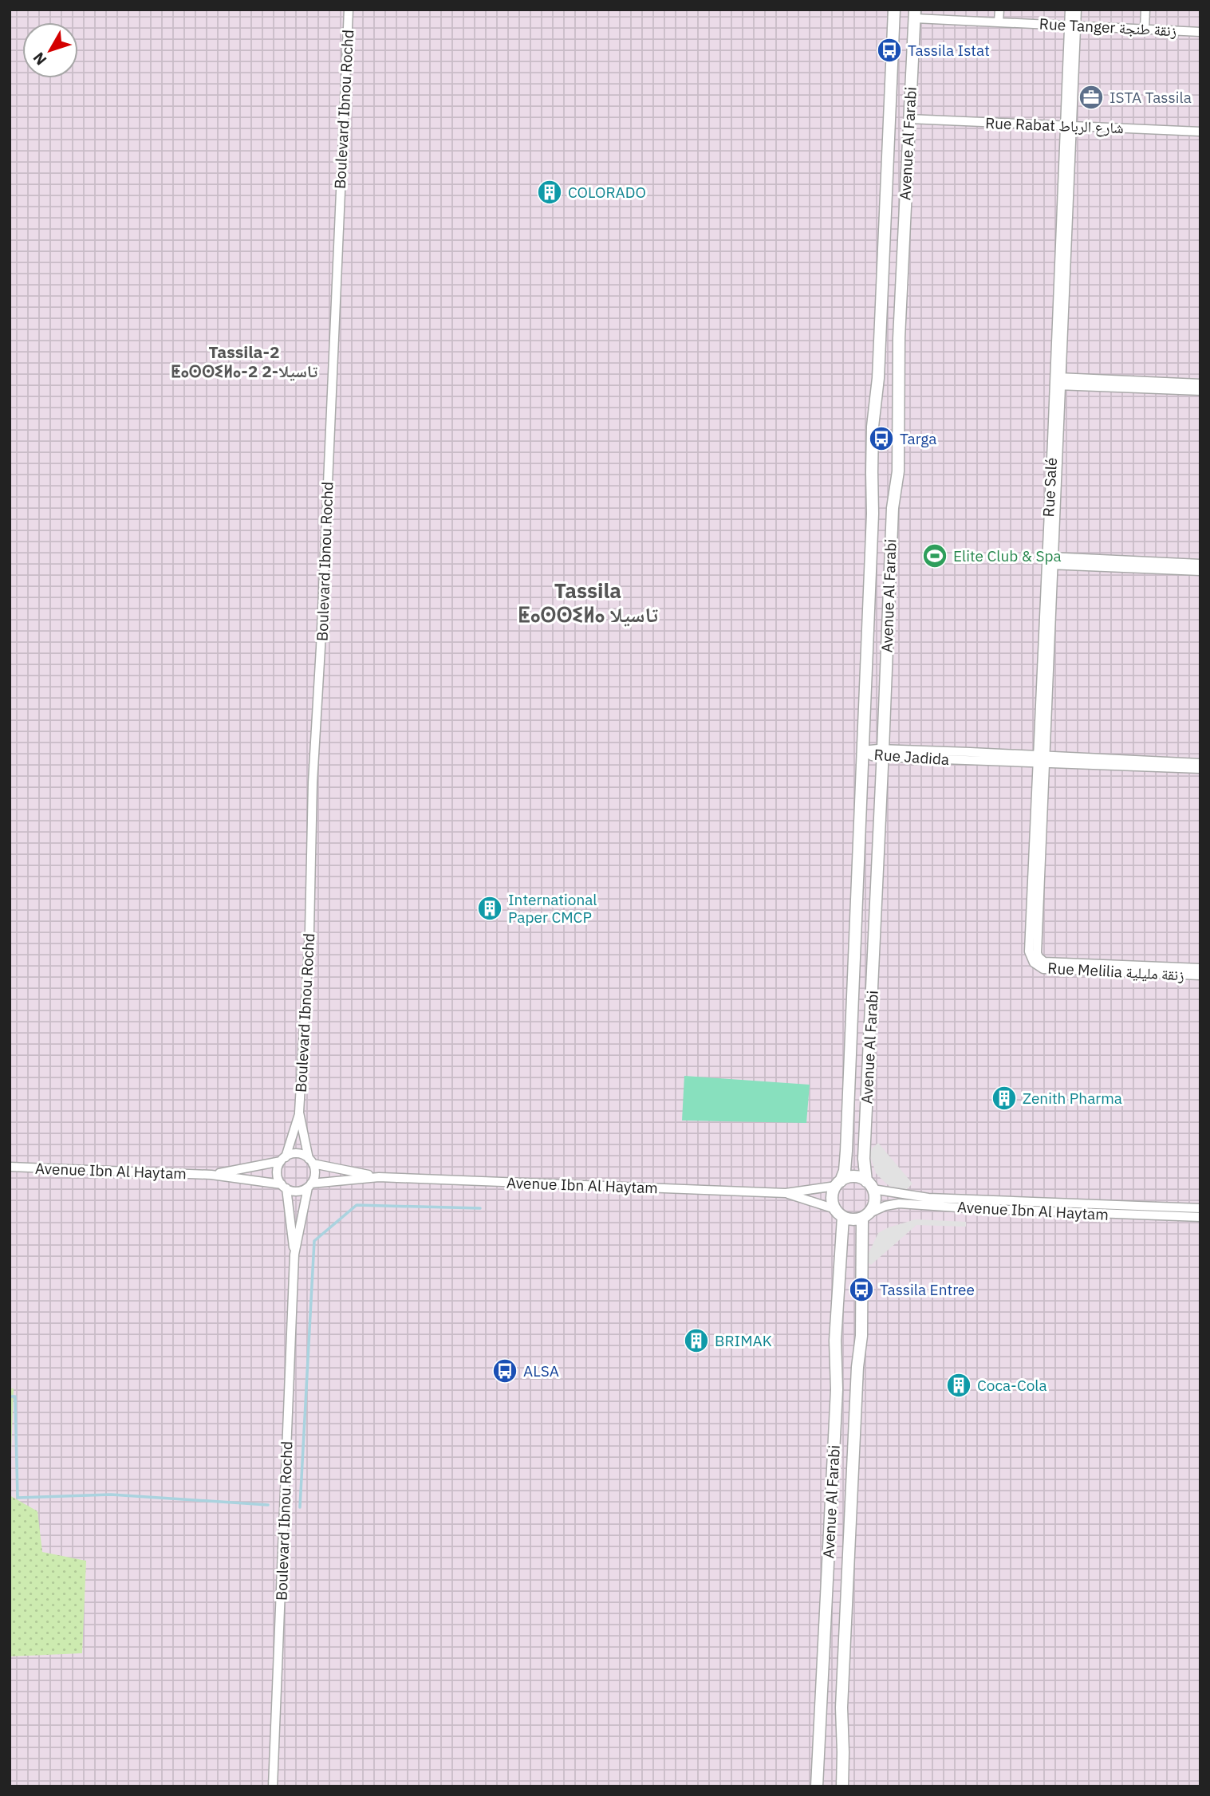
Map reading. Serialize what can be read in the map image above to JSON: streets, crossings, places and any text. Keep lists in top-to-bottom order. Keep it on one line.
{"streets":{"street":["Rue Tanger زنقة طنجة","Boulevard Ibnou Rochd","Rue Rabat شارع الرباط","Avenue Al Farabi","Rue Salé","Rue Jadida","Rue Melilia زنقة مليلية","Avenue Ibn Al Haytam"]},"crossings":[["Rue Tanger زنقة طنجة","Avenue Al Farabi"],["Rue Tanger زنقة طنجة","Rue Salé"],["Boulevard Ibnou Rochd","Avenue Ibn Al Haytam"],["Rue Rabat شارع الرباط","Avenue Al Farabi"],["Rue Rabat شارع الرباط","Rue Salé"],["Avenue Al Farabi","Rue Jadida"],["Avenue Al Farabi","Avenue Ibn Al Haytam"],["Rue Salé","Rue Jadida"],["Rue Salé","Rue Melilia زنقة مليلية"]],"districts":["Tassila-2 ⵟⴰⵙⵙⵉⵍⴰ-2 2-تاسيلا","Tassila ⵟⴰⵙⵙⵉⵍⴰ تاسيلا"],"places":{"bus stop":["Tassila Istat","Targa","Tassila Entree","ALSA"],"office":["ISTA Tassila"],"building":["COLORADO","International Paper CMCP","Zenith Pharma","BRIMAK","Coca-Cola"],"sports":["Elite Club & Spa"]},"north":"bottom left"}
